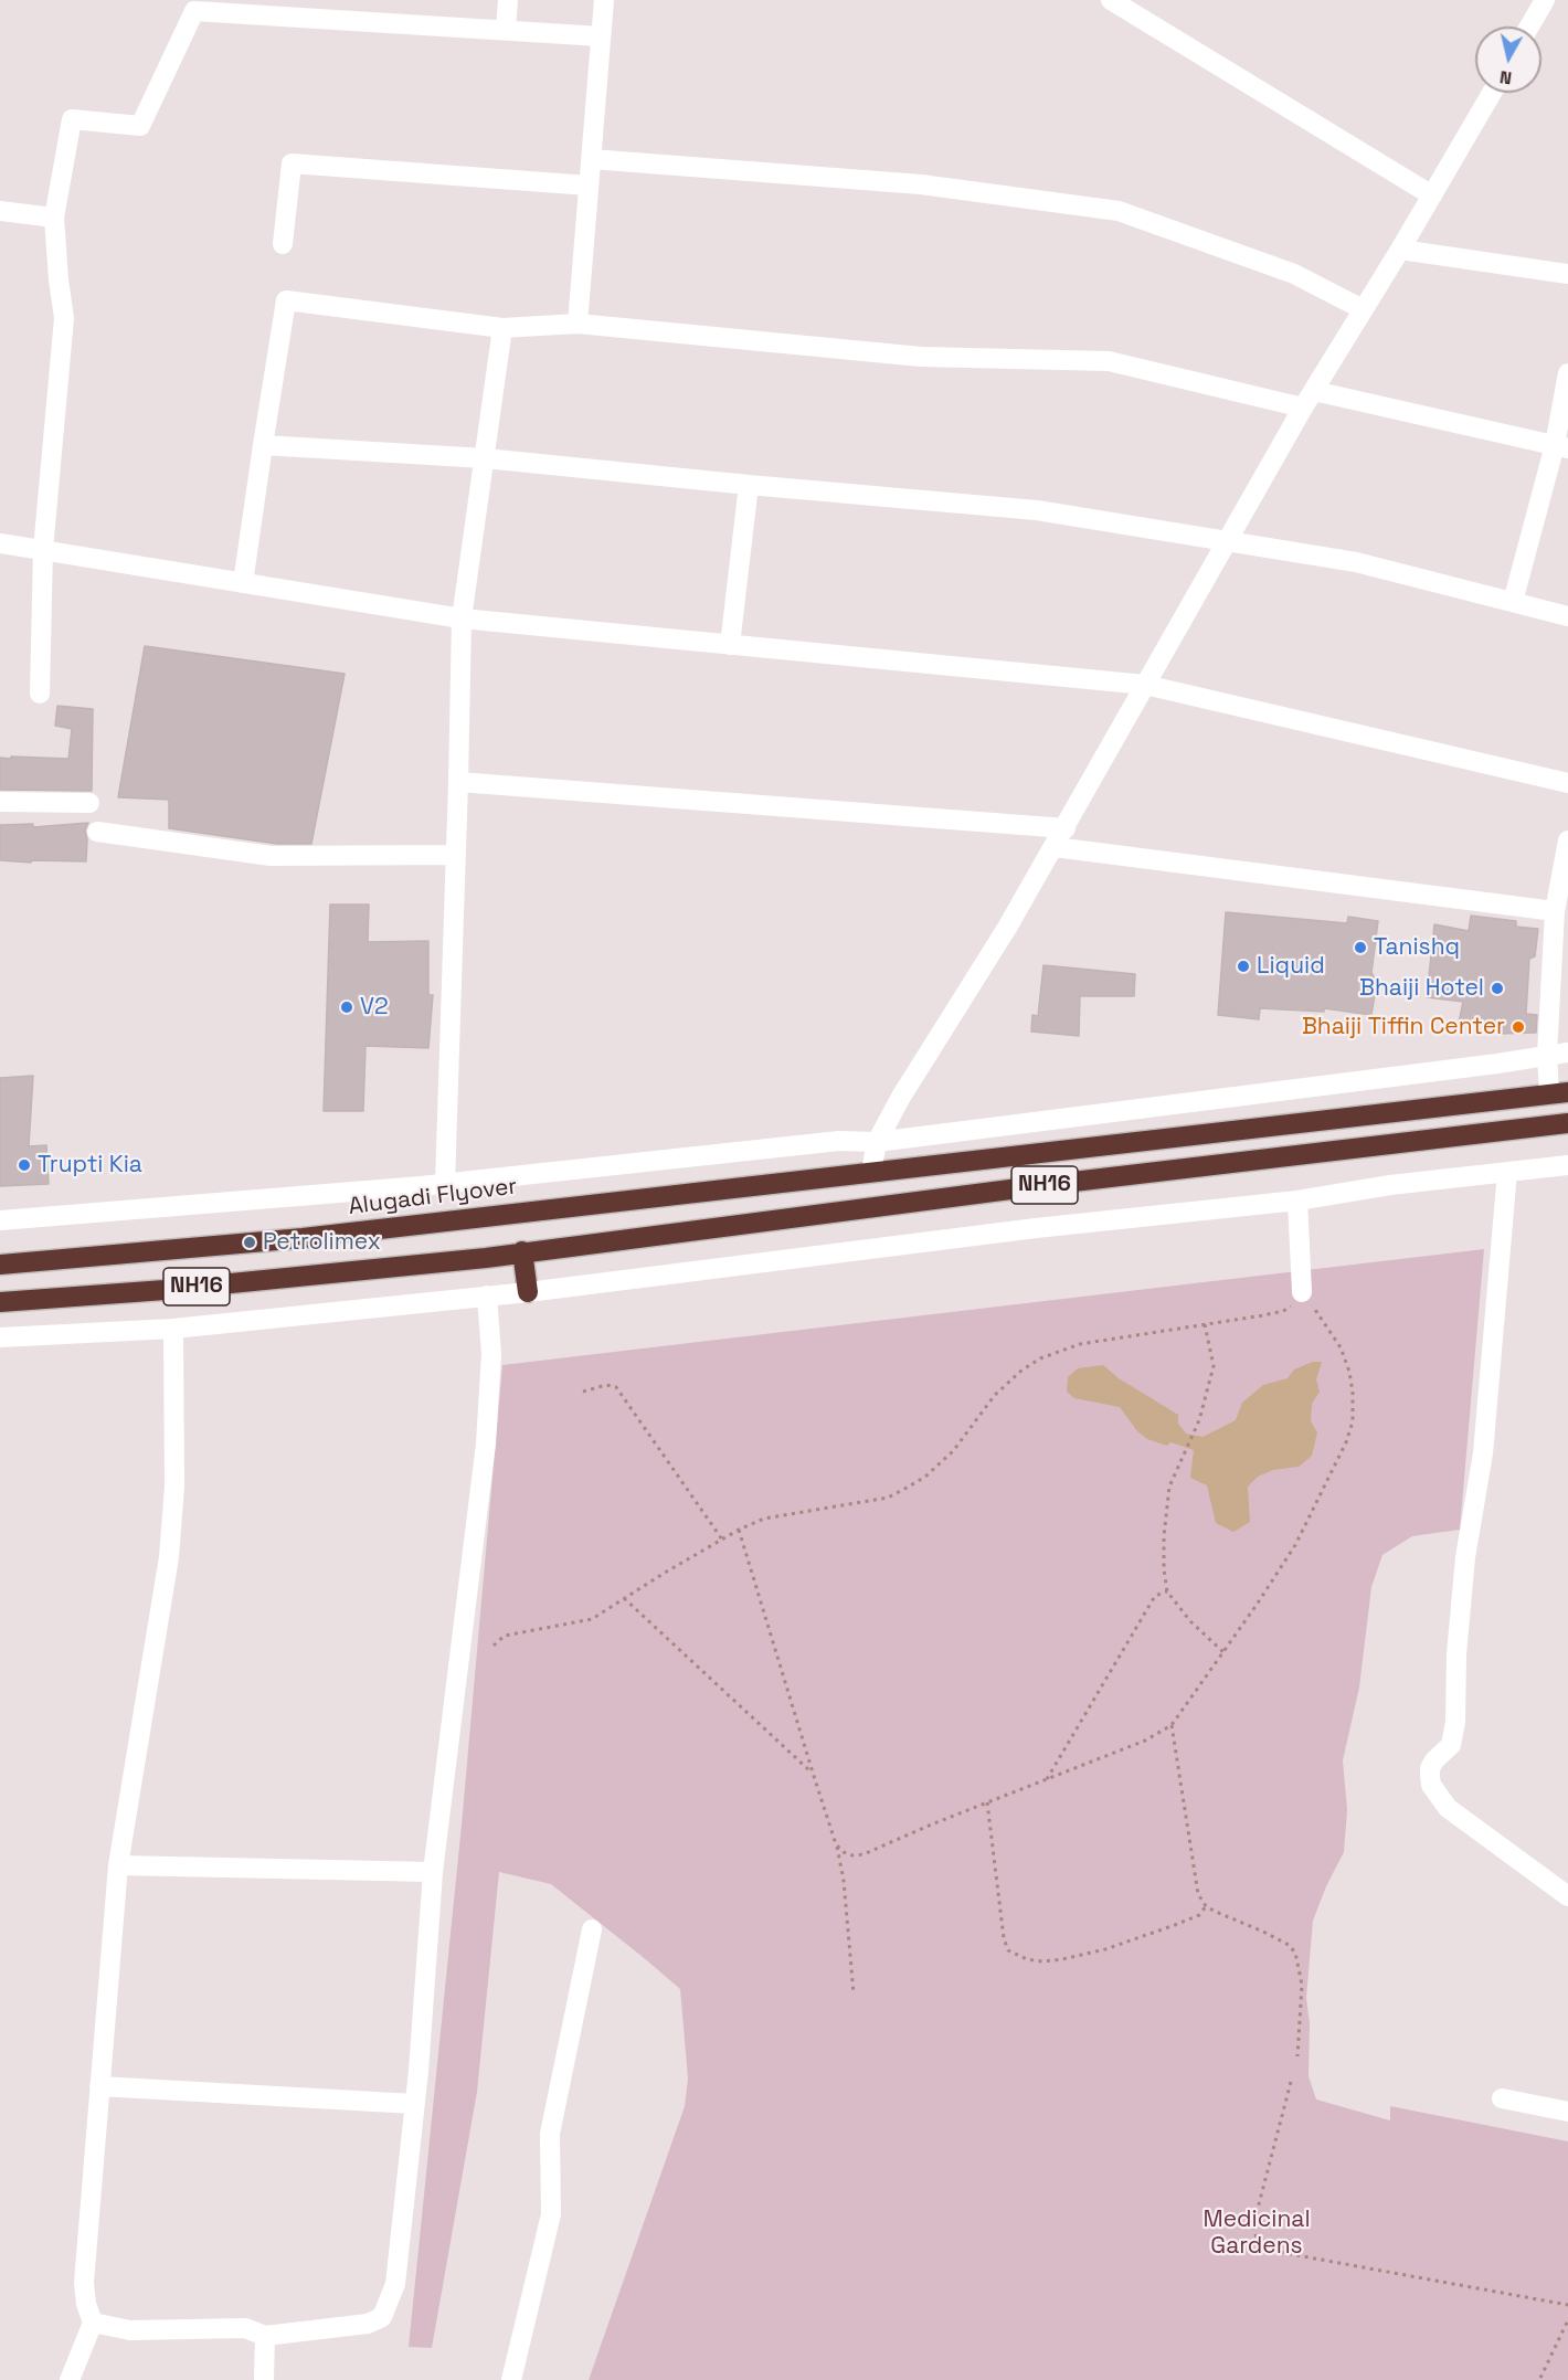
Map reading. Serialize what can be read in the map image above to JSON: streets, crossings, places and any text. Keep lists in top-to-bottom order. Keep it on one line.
{"streets":{"highway":["NH16","Alugadi Flyover"]},"crossings":[["NH16","Alugadi Flyover"]],"parks":["Medicinal Gardens"],"places":["Tanishq","Liquid","Bhaiji Hotel","V2","Bhaiji Tiffin Center","Trupti Kia","Petrolimex"],"north":"bottom"}
